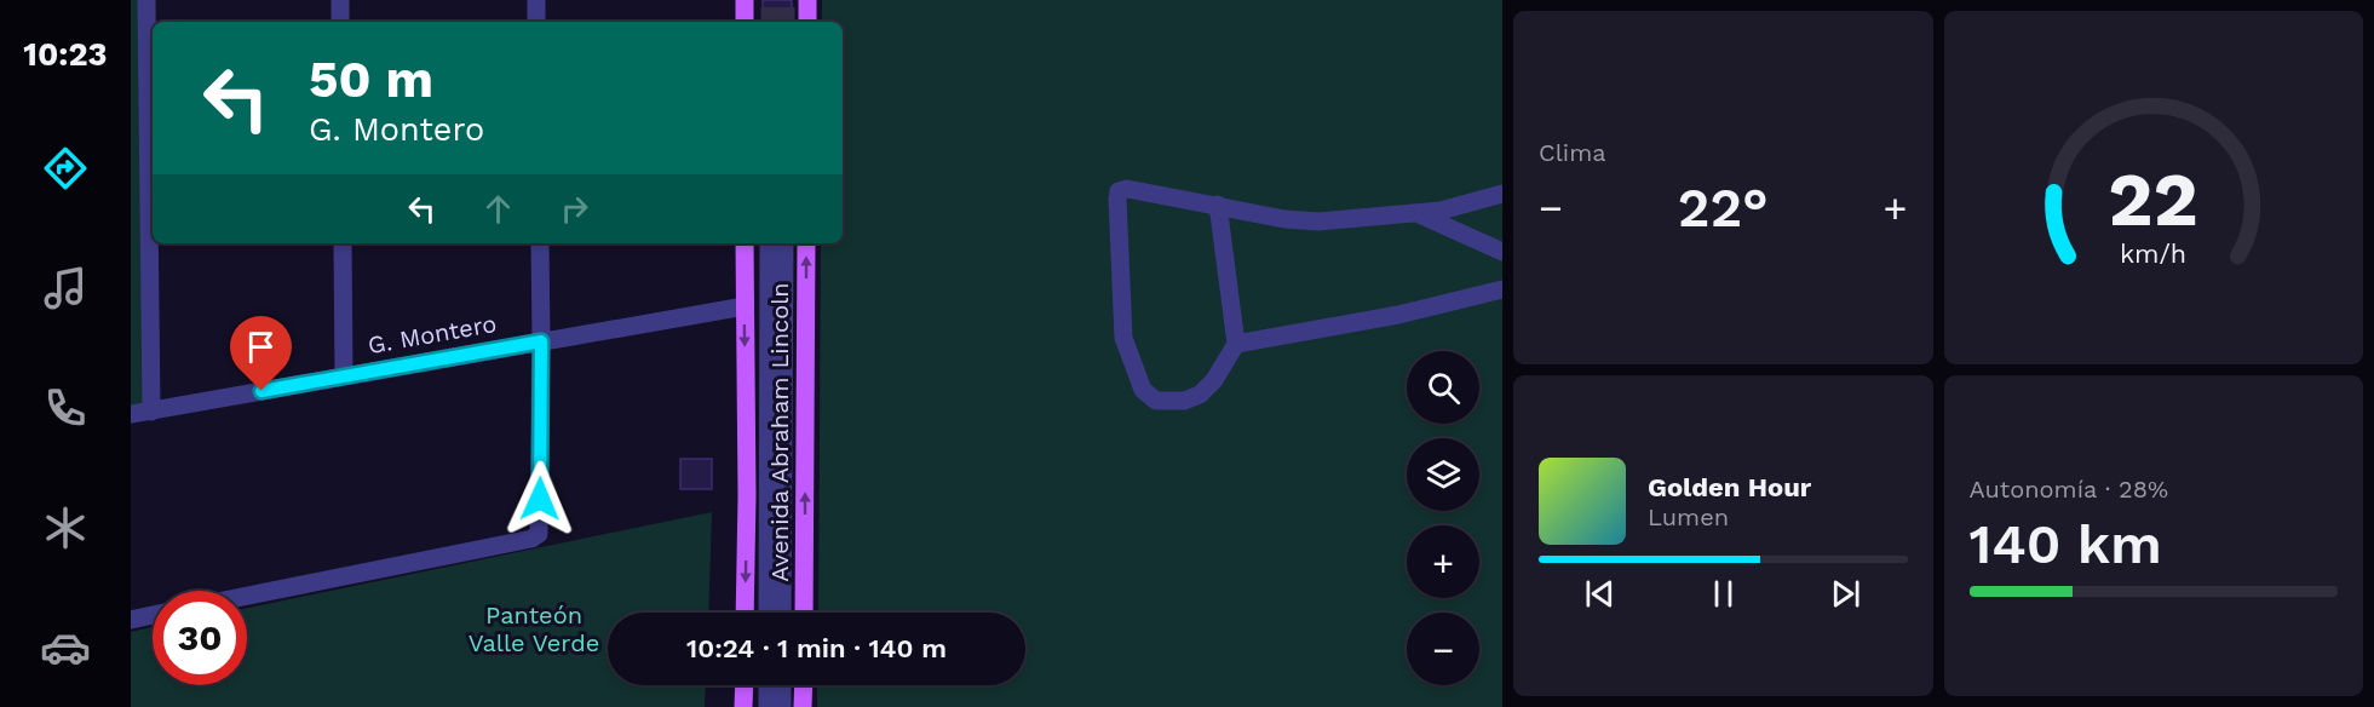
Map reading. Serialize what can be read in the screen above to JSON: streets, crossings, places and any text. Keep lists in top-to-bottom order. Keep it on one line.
{"streets":{"main road":["Avenida Abraham Lincoln"],"street":["G. Montero"]},"parks":["Panteón Valle Verde"],"page":{"tabs":"10:23","tile":["Clima",["Autonomía · 28%","140 km"]],"turn":["50 m","G. Montero"],"heat":["−","22°","+"],"map_buttons":["+","−"],"song":["Golden Hour","Lumen"],"limit":"30","trip":"10:24 · 1 min · 140 m","gauge":["22","km/h"]}}
